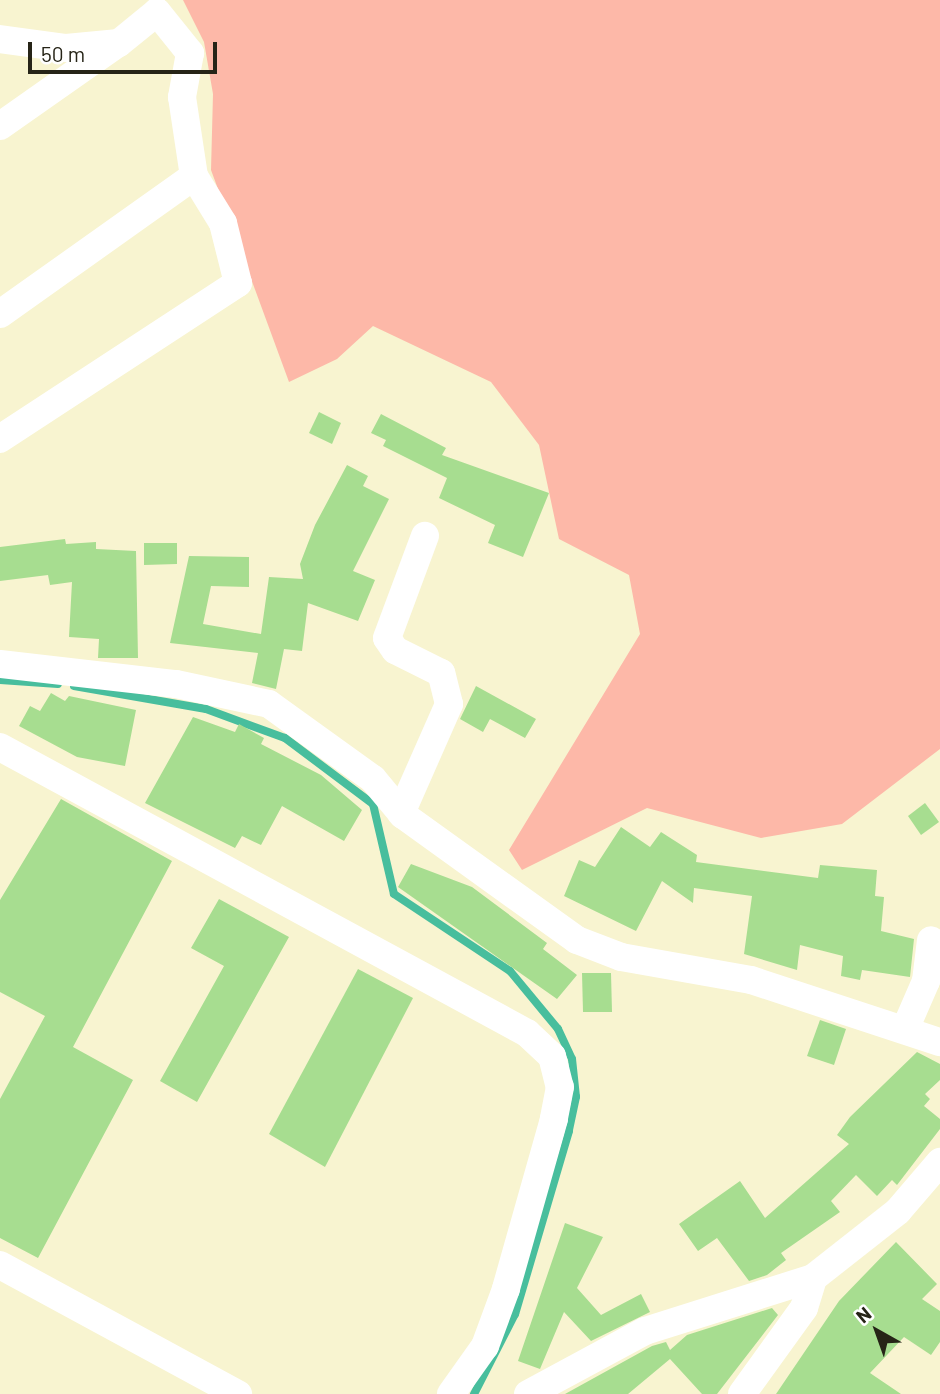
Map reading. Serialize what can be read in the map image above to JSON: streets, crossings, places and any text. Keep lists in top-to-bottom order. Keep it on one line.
{"scale_bar":"50 m","north":"top left"}
